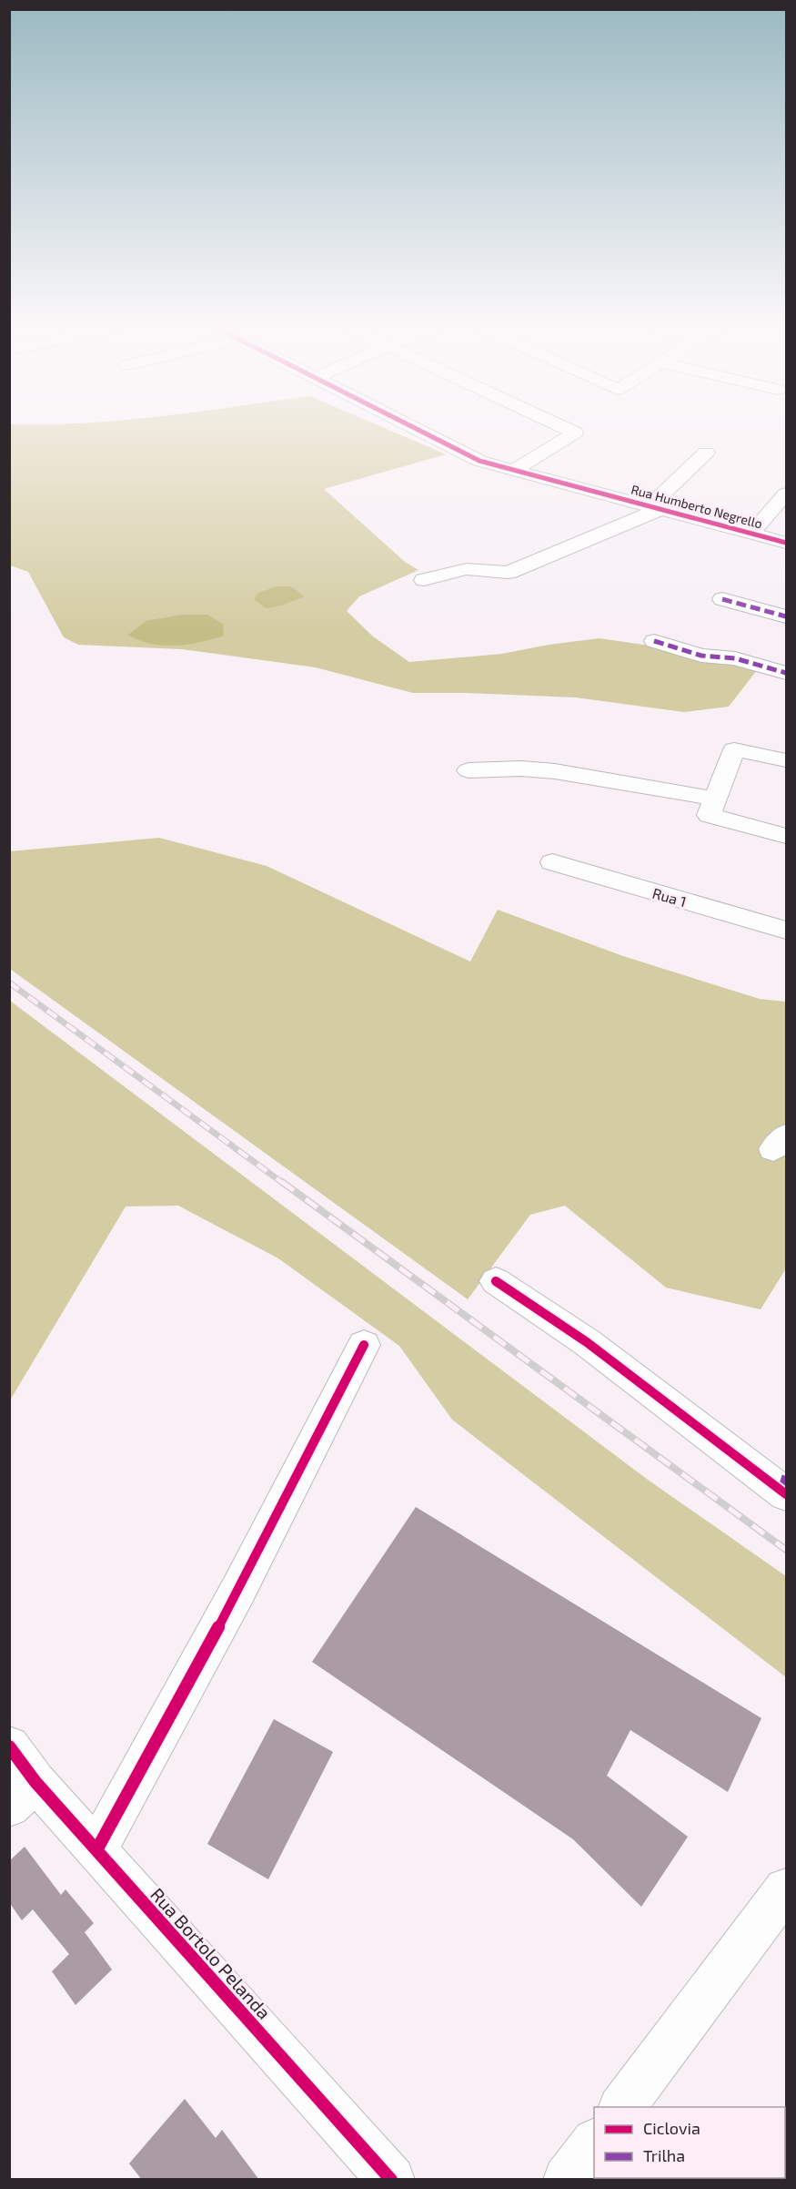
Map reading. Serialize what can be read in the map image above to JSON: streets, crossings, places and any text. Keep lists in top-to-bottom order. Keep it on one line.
{"streets":{"street":["Rua Humberto Negrello","Rua 1","Rua Bortolo Pelanda"]},"legend":["Ciclovia","Trilha"]}
